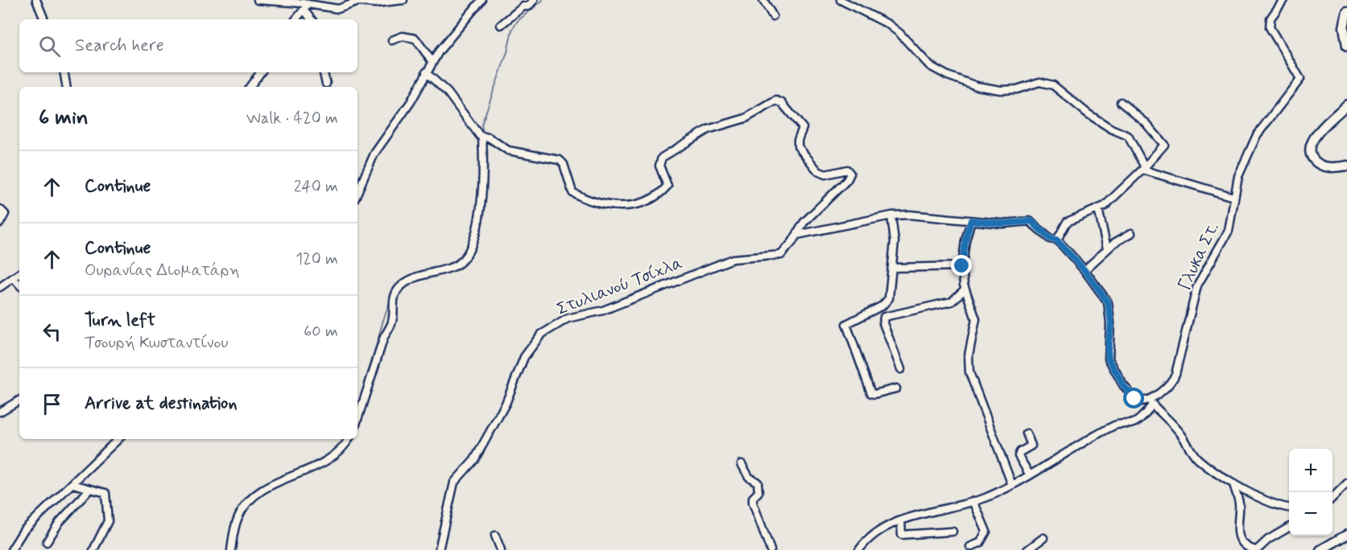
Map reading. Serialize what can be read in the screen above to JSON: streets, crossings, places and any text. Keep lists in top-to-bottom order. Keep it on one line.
{"streets":{"street":["Γλυκα Στ.","Στυλιανού Τσίχλα"]},"page":{"search":"Search here","heading":["6 min","Walk · 420 m"],"list":[["Continue","240 m"],["Continue","Ουρανίας Διοματάρη","120 m"],["Turn left","Τσουρή Κωσταντίνου","60 m"],"Arrive at destination"],"map_buttons":["+","−"]}}
